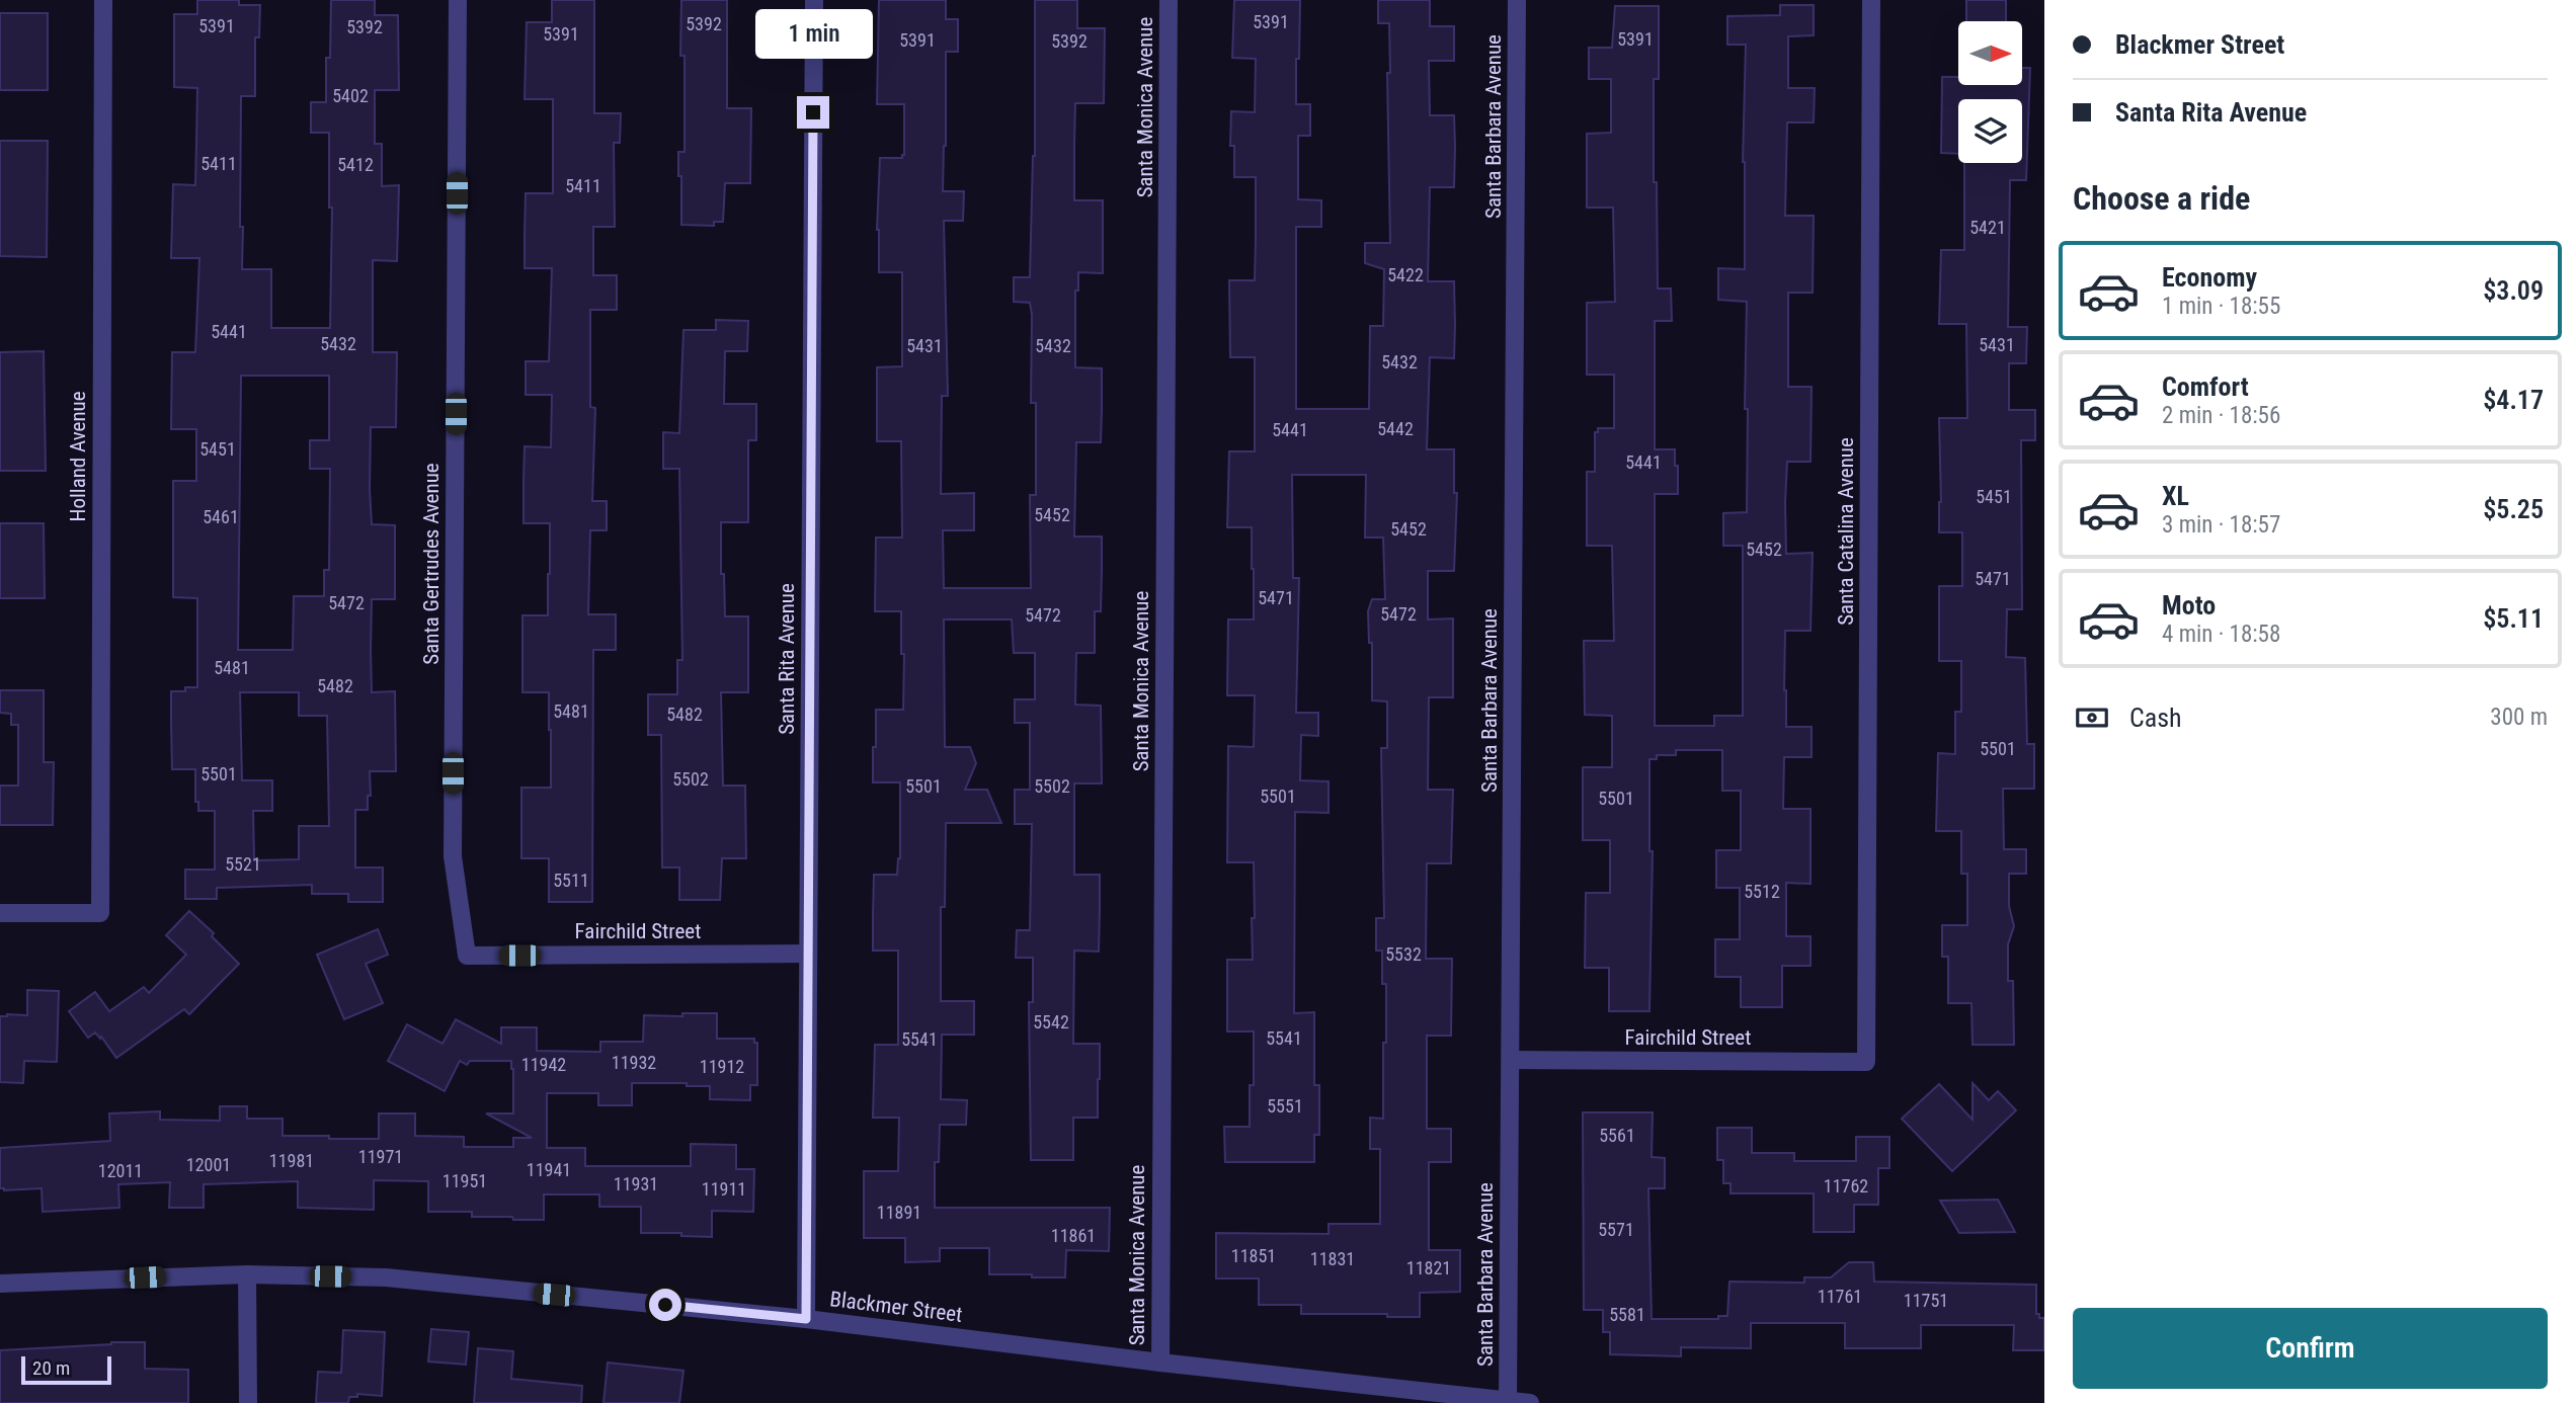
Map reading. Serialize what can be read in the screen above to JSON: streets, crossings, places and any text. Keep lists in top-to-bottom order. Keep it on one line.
{"streets":{"street":["Santa Monica Avenue","Santa Barbara Avenue","Holland Avenue","Santa Catalina Avenue","Santa Gertrudes Avenue","Santa Rita Avenue","Fairchild Street","Blackmer Street"]},"crossings":[["Santa Monica Avenue","Blackmer Street"],["Santa Barbara Avenue","Fairchild Street"],["Santa Barbara Avenue","Blackmer Street"],["Santa Catalina Avenue","Fairchild Street"],["Santa Gertrudes Avenue","Fairchild Street"],["Santa Rita Avenue","Fairchild Street"],["Santa Rita Avenue","Blackmer Street"]],"house_numbers":["5391","5392","5391","5392","5391","5391","5391","5392","5402","5411","5412","5411","5421","5422","5441","5432","5431","5431","5432","5432","5442","5441","5451","5441","5451","5452","5461","5452","5452","5471","5471","5472","5472","5472","5481","5482","5481","5482","5501","5501","5502","5501","5502","5501","5501","5521","5511","5512","5532","5542","5541","5541","11932","11942","11912","5551","5561","11971","11981","12001","11941","12011","11951","11931","11762","11911","11891","5571","11861","11851","11831","11821","11761","11751","5581"],"scale_bar":"20 m","north":"right","page":{"banner":["Blackmer Street","Santa Rita Avenue"],"bubble":"1 min","heading":"Choose a ride","list":[{"name":"Economy","note":"1 min · 18:55","value":"$3.09"},{"name":"Comfort","note":"2 min · 18:56","value":"$4.17"},{"name":"XL","note":"3 min · 18:57","value":"$5.25"},{"name":"Moto","note":"4 min · 18:58","value":"$5.11"}],"pay":["Cash","300 m"],"buttons":"Confirm","scale":"20 m"}}
